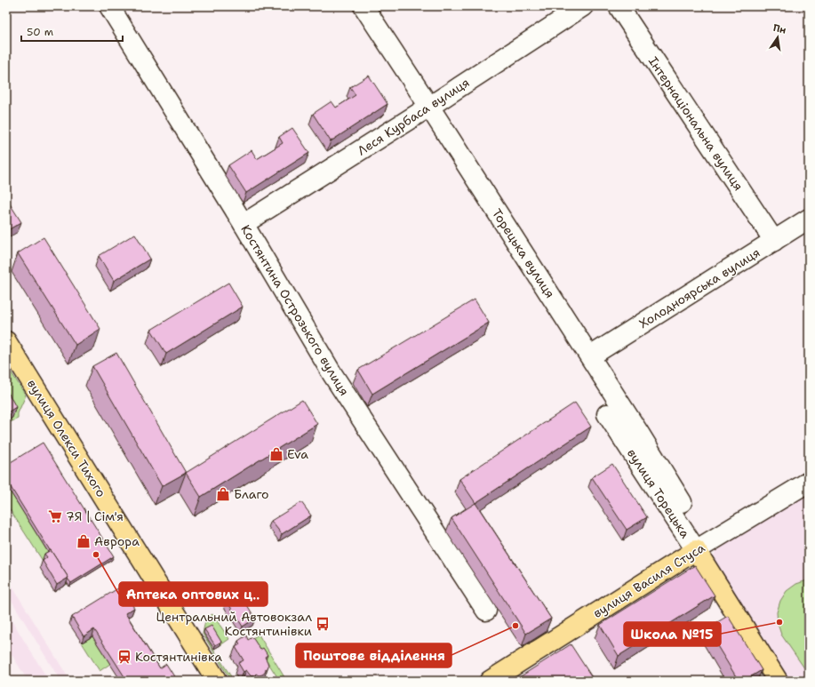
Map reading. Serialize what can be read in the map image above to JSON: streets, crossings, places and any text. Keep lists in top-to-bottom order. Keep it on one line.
{"streets":{"main road":["вулиця Олекси Тихого","вулиця Торецька","вулиця Василя Стуса"],"street":["Леся Курбаса вулиця","Інтернаціональна вулиця","Торецька вулиця","Холодноярська вулиця","Костянтина Острозького вулиця"]},"crossings":[["Леся Курбаса вулиця","Торецька вулиця"],["Леся Курбаса вулиця","Костянтина Острозького вулиця"],["Інтернаціональна вулиця","Холодноярська вулиця"],["Торецька вулиця","Холодноярська вулиця"],["вулиця Торецька","вулиця Василя Стуса"]],"places":{"shop":["Eva","Благо","Аврора"],"supermarket":["7Я | Сім'я"],"other":["Аптека оптових ц‥","Школа №15","Поштове відділення"],"bus stop":["Центральний Автовокзал Костянтинівки"],"station":["Костянтинівка"]},"scale_bar":"50 m","north":"top"}
